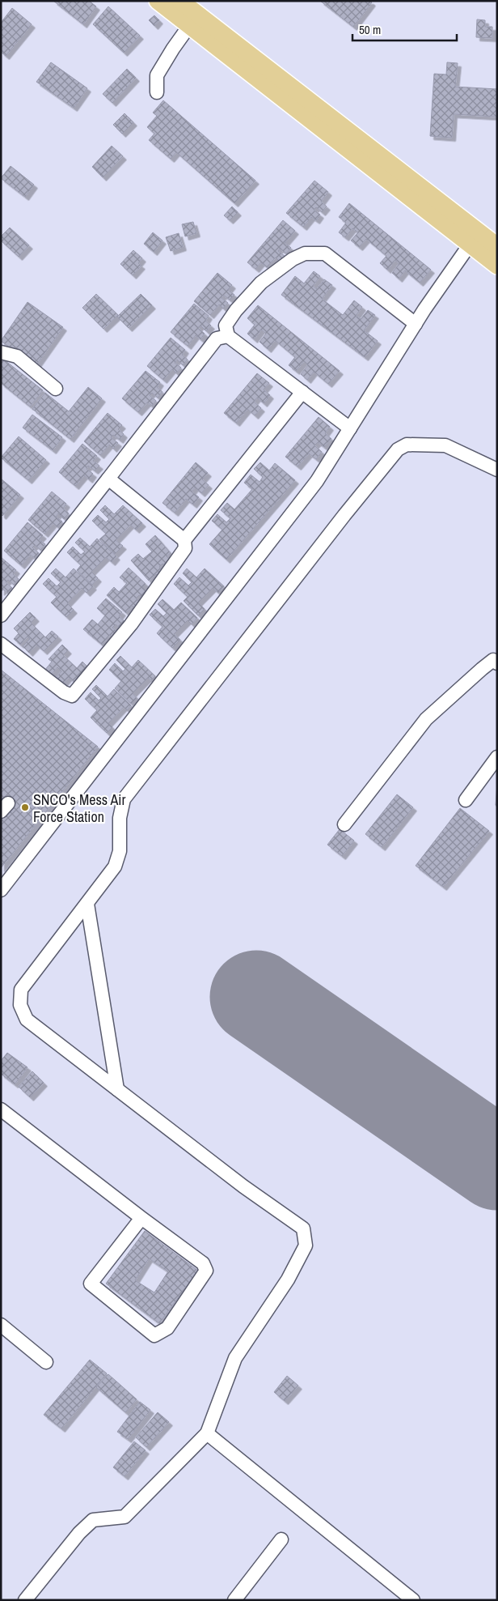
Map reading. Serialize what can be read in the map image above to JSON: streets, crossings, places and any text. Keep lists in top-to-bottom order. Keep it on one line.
{"places":["SNCO's Mess Air Force Station"],"scale_bar":"50 m"}
